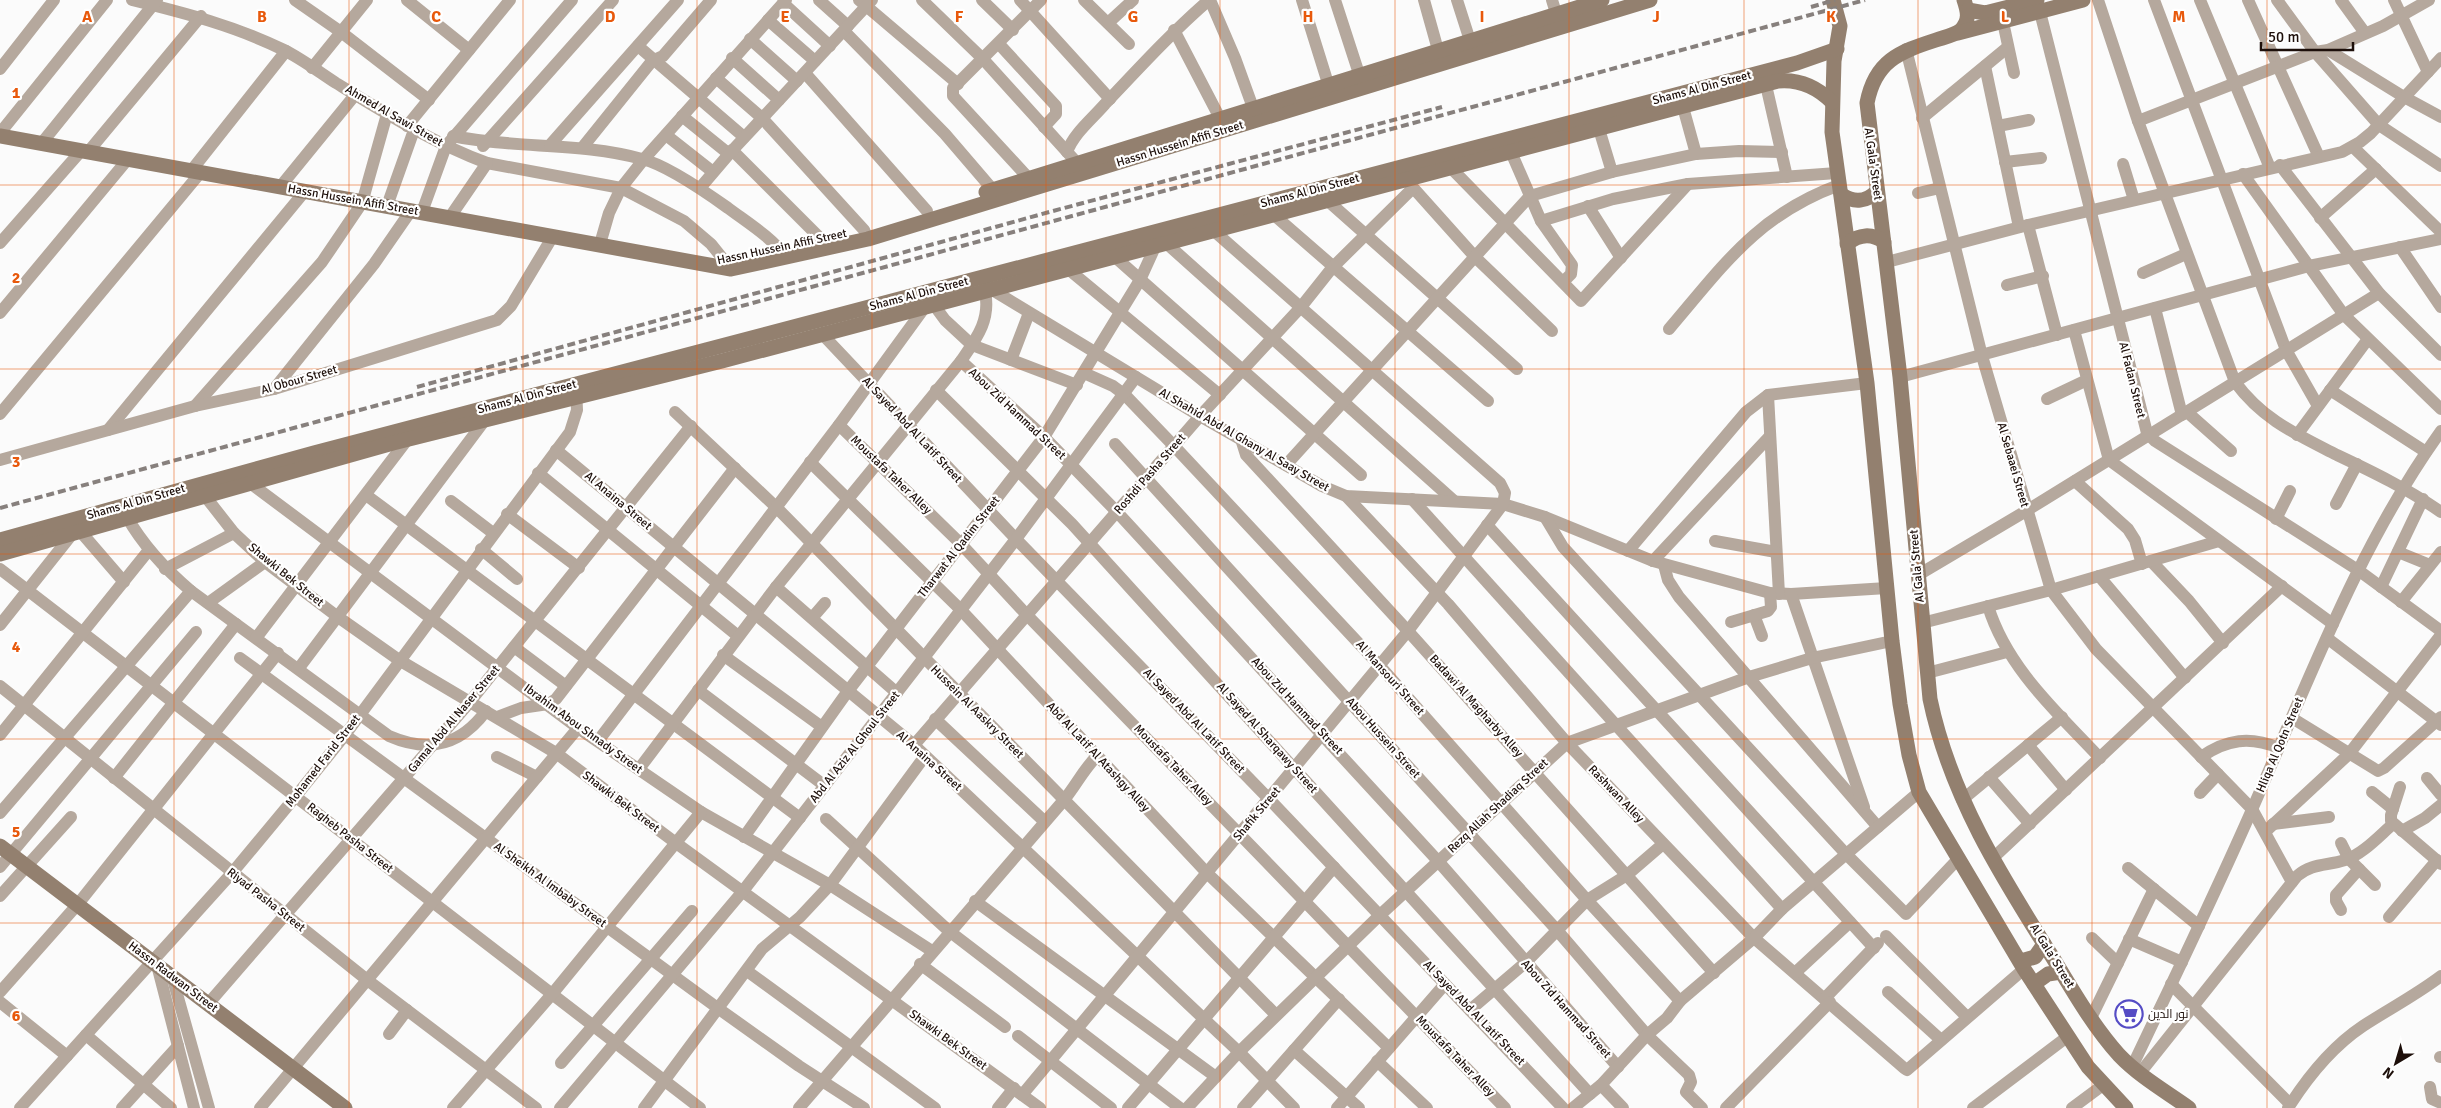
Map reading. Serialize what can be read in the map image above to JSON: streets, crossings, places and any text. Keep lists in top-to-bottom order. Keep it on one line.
{"streets":{"street":["Shams Al Din Street","Ahmed Al Sawi Street","Hassn Hussein Afifi Street","Al Gala' Street","Al Obour Street","Al Fadan Street","Abou Zid Hammad Street","Al Sayed Abd Al Latif Street","Al Shahid Abd Al Ghany Al Saay Street","Al Sebaaei Street","Roshdi Pasha Street","Moustafa Taher Alley","Al Anaina Street","Tharwat Al Qadim Street","Shawki Bek Street","Al Mansouri Street","Badawi Al Magharby Alley","Hussein Al Aaskry Street","Gamal Abd Al Naser Street","Ibrahim Abou Shnady Street","Al Sayed Al Sharqawy Street","Abou Hussein Street","Hliqa Al Qotn Street","Abd Al Aziz Al Ghoul Street","Abd Al Latif Al Atashgy Alley","Mohamed Farid Street","Rashwan Alley","Rezq Allah Shadiaq Street","Shafik Street","Ragheb Pasha Street","Al Sheikh Al Imbaby Street","Riyad Pasha Street","Hassn Radwan Street"]},"crossings":[["Shams Al Din Street","Al Sayed Abd Al Latif Street"],["Shams Al Din Street","Al Shahid Abd Al Ghany Al Saay Street"],["Shams Al Din Street","Roshdi Pasha Street"],["Shams Al Din Street","Tharwat Al Qadim Street"],["Shams Al Din Street","Shawki Bek Street"],["Shams Al Din Street","Ibrahim Abou Shnady Street"],["Shams Al Din Street","Mohamed Farid Street"],["Ahmed Al Sawi Street","Hassn Hussein Afifi Street"],["Hassn Hussein Afifi Street","Al Obour Street"],["Al Gala' Street","Al Fadan Street"],["Al Gala' Street","Al Sebaaei Street"],["Al Gala' Street","Hliqa Al Qotn Street"],["Al Fadan Street","Hliqa Al Qotn Street"],["Abou Zid Hammad Street","Roshdi Pasha Street"],["Abou Zid Hammad Street","Tharwat Al Qadim Street"],["Abou Zid Hammad Street","Abd Al Aziz Al Ghoul Street"],["Abou Zid Hammad Street","Rezq Allah Shadiaq Street"],["Abou Zid Hammad Street","Shafik Street"],["Al Sayed Abd Al Latif Street","Roshdi Pasha Street"],["Al Sayed Abd Al Latif Street","Tharwat Al Qadim Street"],["Al Sayed Abd Al Latif Street","Abd Al Aziz Al Ghoul Street"],["Al Sayed Abd Al Latif Street","Rezq Allah Shadiaq Street"],["Al Sayed Abd Al Latif Street","Shafik Street"],["Al Shahid Abd Al Ghany Al Saay Street","Roshdi Pasha Street"],["Al Shahid Abd Al Ghany Al Saay Street","Tharwat Al Qadim Street"],["Al Shahid Abd Al Ghany Al Saay Street","Badawi Al Magharby Alley"],["Al Shahid Abd Al Ghany Al Saay Street","Abd Al Aziz Al Ghoul Street"],["Al Shahid Abd Al Ghany Al Saay Street","Rashwan Alley"],["Al Shahid Abd Al Ghany Al Saay Street","Shafik Street"],["Al Sebaaei Street","Hliqa Al Qotn Street"],["Roshdi Pasha Street","Moustafa Taher Alley"],["Roshdi Pasha Street","Al Anaina Street"],["Roshdi Pasha Street","Al Mansouri Street"],["Roshdi Pasha Street","Hussein Al Aaskry Street"],["Roshdi Pasha Street","Al Sayed Al Sharqawy Street"],["Roshdi Pasha Street","Abou Hussein Street"],["Roshdi Pasha Street","Abd Al Latif Al Atashgy Alley"],["Moustafa Taher Alley","Tharwat Al Qadim Street"],["Moustafa Taher Alley","Abd Al Aziz Al Ghoul Street"],["Moustafa Taher Alley","Rezq Allah Shadiaq Street"],["Moustafa Taher Alley","Shafik Street"],["Al Anaina Street","Tharwat Al Qadim Street"],["Al Anaina Street","Gamal Abd Al Naser Street"],["Al Anaina Street","Abd Al Aziz Al Ghoul Street"],["Al Anaina Street","Mohamed Farid Street"],["Al Anaina Street","Rezq Allah Shadiaq Street"],["Al Anaina Street","Shafik Street"],["Tharwat Al Qadim Street","Al Mansouri Street"],["Tharwat Al Qadim Street","Hussein Al Aaskry Street"],["Tharwat Al Qadim Street","Ibrahim Abou Shnady Street"],["Tharwat Al Qadim Street","Al Sayed Al Sharqawy Street"],["Tharwat Al Qadim Street","Abd Al Latif Al Atashgy Alley"],["Shawki Bek Street","Gamal Abd Al Naser Street"],["Shawki Bek Street","Abd Al Aziz Al Ghoul Street"],["Shawki Bek Street","Mohamed Farid Street"],["Shawki Bek Street","Shafik Street"],["Al Mansouri Street","Abd Al Aziz Al Ghoul Street"],["Al Mansouri Street","Rezq Allah Shadiaq Street"],["Al Mansouri Street","Shafik Street"],["Badawi Al Magharby Alley","Rezq Allah Shadiaq Street"],["Badawi Al Magharby Alley","Shafik Street"],["Hussein Al Aaskry Street","Gamal Abd Al Naser Street"],["Hussein Al Aaskry Street","Abd Al Aziz Al Ghoul Street"],["Hussein Al Aaskry Street","Rezq Allah Shadiaq Street"],["Hussein Al Aaskry Street","Shafik Street"],["Gamal Abd Al Naser Street","Ibrahim Abou Shnady Street"],["Gamal Abd Al Naser Street","Ragheb Pasha Street"],["Gamal Abd Al Naser Street","Al Sheikh Al Imbaby Street"],["Gamal Abd Al Naser Street","Riyad Pasha Street"],["Gamal Abd Al Naser Street","Hassn Radwan Street"],["Ibrahim Abou Shnady Street","Abd Al Aziz Al Ghoul Street"],["Ibrahim Abou Shnady Street","Mohamed Farid Street"],["Al Sayed Al Sharqawy Street","Abd Al Aziz Al Ghoul Street"],["Al Sayed Al Sharqawy Street","Rezq Allah Shadiaq Street"],["Al Sayed Al Sharqawy Street","Shafik Street"],["Abou Hussein Street","Rezq Allah Shadiaq Street"],["Abou Hussein Street","Shafik Street"],["Abd Al Aziz Al Ghoul Street","Abd Al Latif Al Atashgy Alley"],["Abd Al Aziz Al Ghoul Street","Ragheb Pasha Street"],["Abd Al Aziz Al Ghoul Street","Al Sheikh Al Imbaby Street"],["Abd Al Latif Al Atashgy Alley","Rezq Allah Shadiaq Street"],["Abd Al Latif Al Atashgy Alley","Shafik Street"],["Mohamed Farid Street","Ragheb Pasha Street"],["Mohamed Farid Street","Al Sheikh Al Imbaby Street"],["Mohamed Farid Street","Riyad Pasha Street"],["Mohamed Farid Street","Hassn Radwan Street"],["Rashwan Alley","Rezq Allah Shadiaq Street"],["Rashwan Alley","Shafik Street"]],"places":{"supermarket":["نور الدين"]},"scale_bar":"50 m","north":"bottom left","grid":{"columns":["A","B","C","D","E","F","G","H","I","J","K","L","M"],"rows":["1","2","3","4","5","6"]}}
